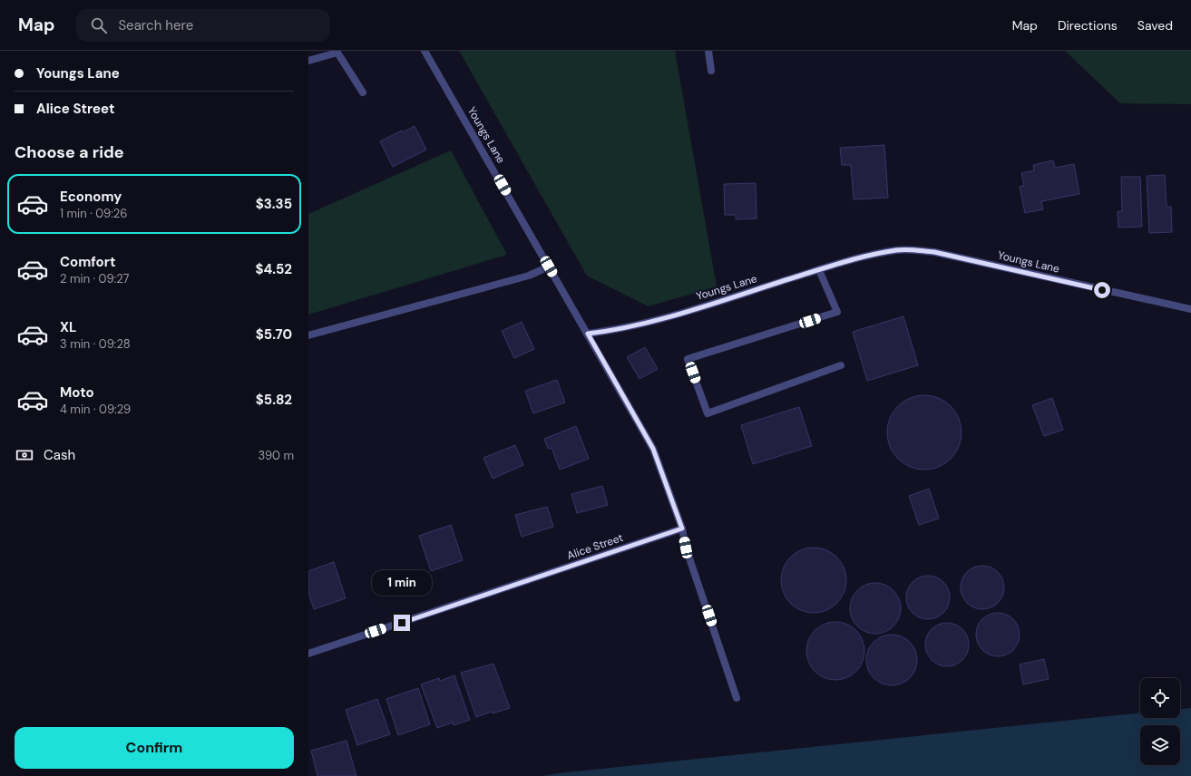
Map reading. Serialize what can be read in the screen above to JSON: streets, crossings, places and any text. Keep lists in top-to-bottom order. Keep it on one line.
{"streets":{"street":["Youngs Lane","Alice Street"]},"page":{"header":"Map","search":"Search here","nav":["Map","Directions","Saved"],"banner":["Youngs Lane","Alice Street"],"heading":"Choose a ride","list":[{"name":"Economy","note":"1 min · 09:26","value":"$3.35"},{"name":"Comfort","note":"2 min · 09:27","value":"$4.52"},{"name":"XL","note":"3 min · 09:28","value":"$5.70"},{"name":"Moto","note":"4 min · 09:29","value":"$5.82"}],"pay":["Cash","390 m"],"bubble":"1 min","buttons":"Confirm"}}
